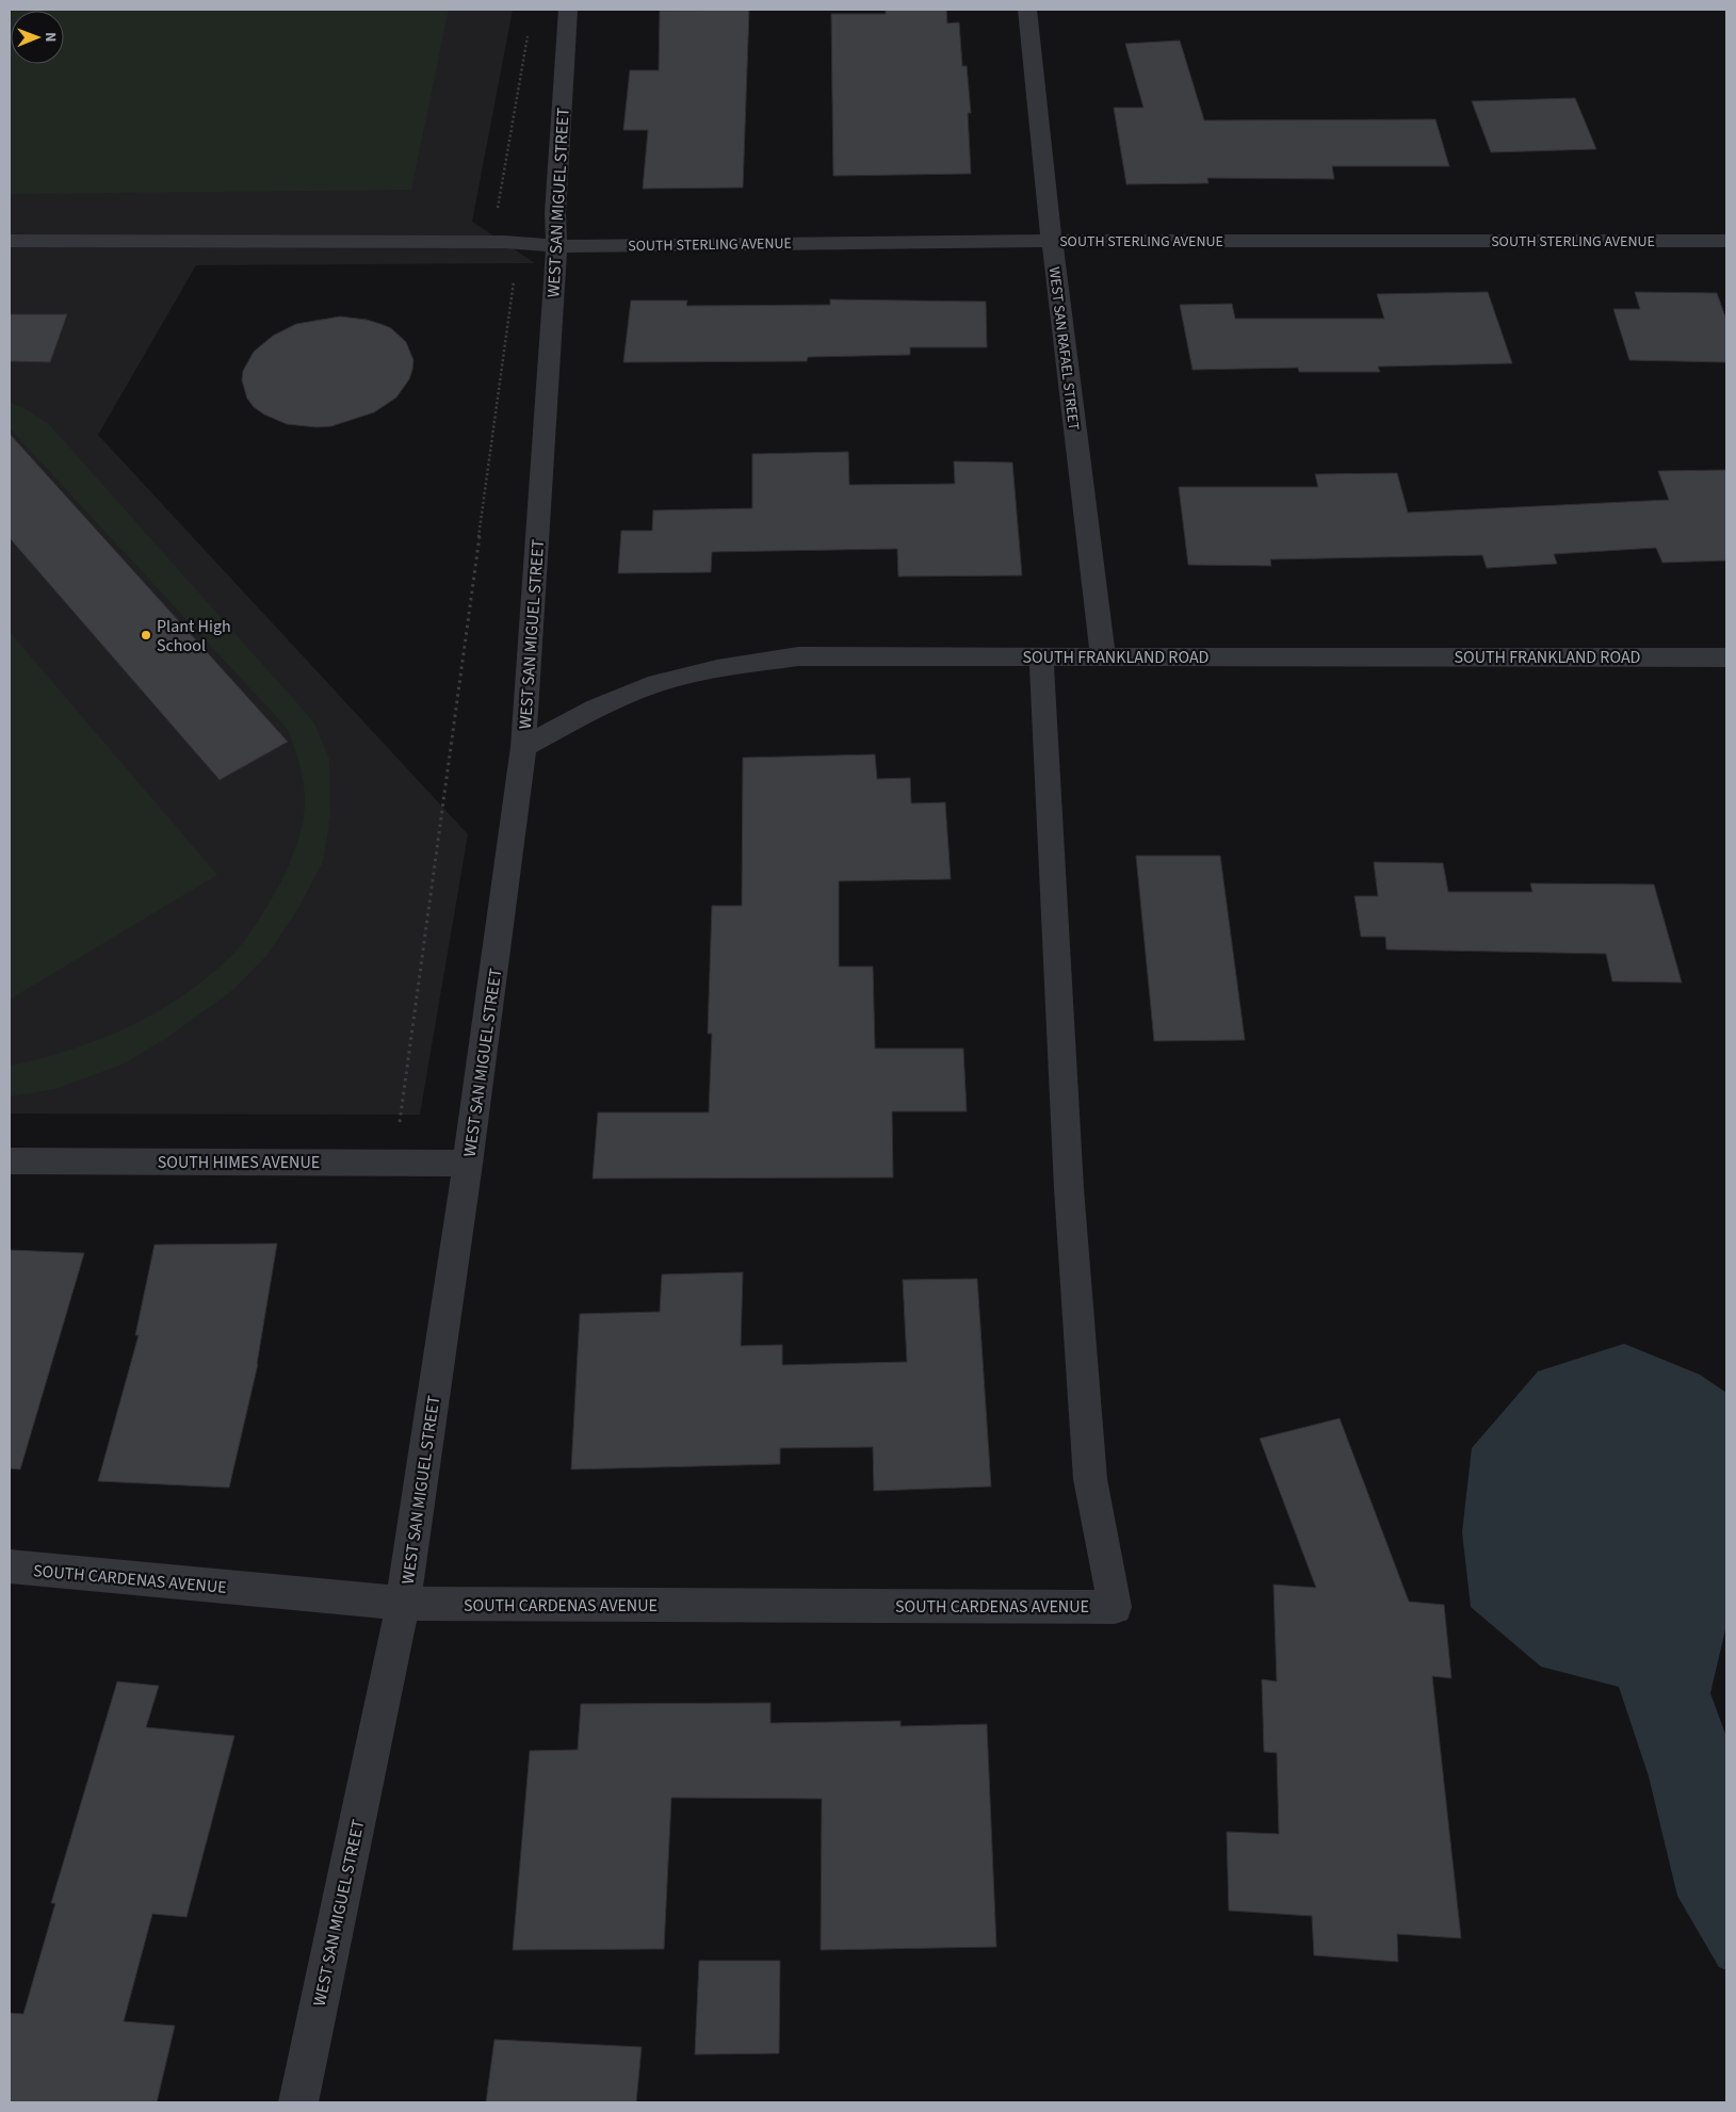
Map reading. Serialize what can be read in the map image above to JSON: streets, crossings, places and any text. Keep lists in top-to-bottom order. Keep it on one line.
{"streets":{"street":["WEST SAN MIGUEL STREET","SOUTH STERLING AVENUE","WEST SAN RAFAEL STREET","SOUTH FRANKLAND ROAD","SOUTH HIMES AVENUE","SOUTH CARDENAS AVENUE"]},"crossings":[["WEST SAN MIGUEL STREET","SOUTH STERLING AVENUE"],["WEST SAN MIGUEL STREET","SOUTH FRANKLAND ROAD"],["WEST SAN MIGUEL STREET","SOUTH HIMES AVENUE"],["WEST SAN MIGUEL STREET","SOUTH CARDENAS AVENUE"],["SOUTH STERLING AVENUE","WEST SAN RAFAEL STREET"],["WEST SAN RAFAEL STREET","SOUTH FRANKLAND ROAD"],["SOUTH FRANKLAND ROAD","SOUTH CARDENAS AVENUE"]],"places":["Plant High School"],"north":"right"}
